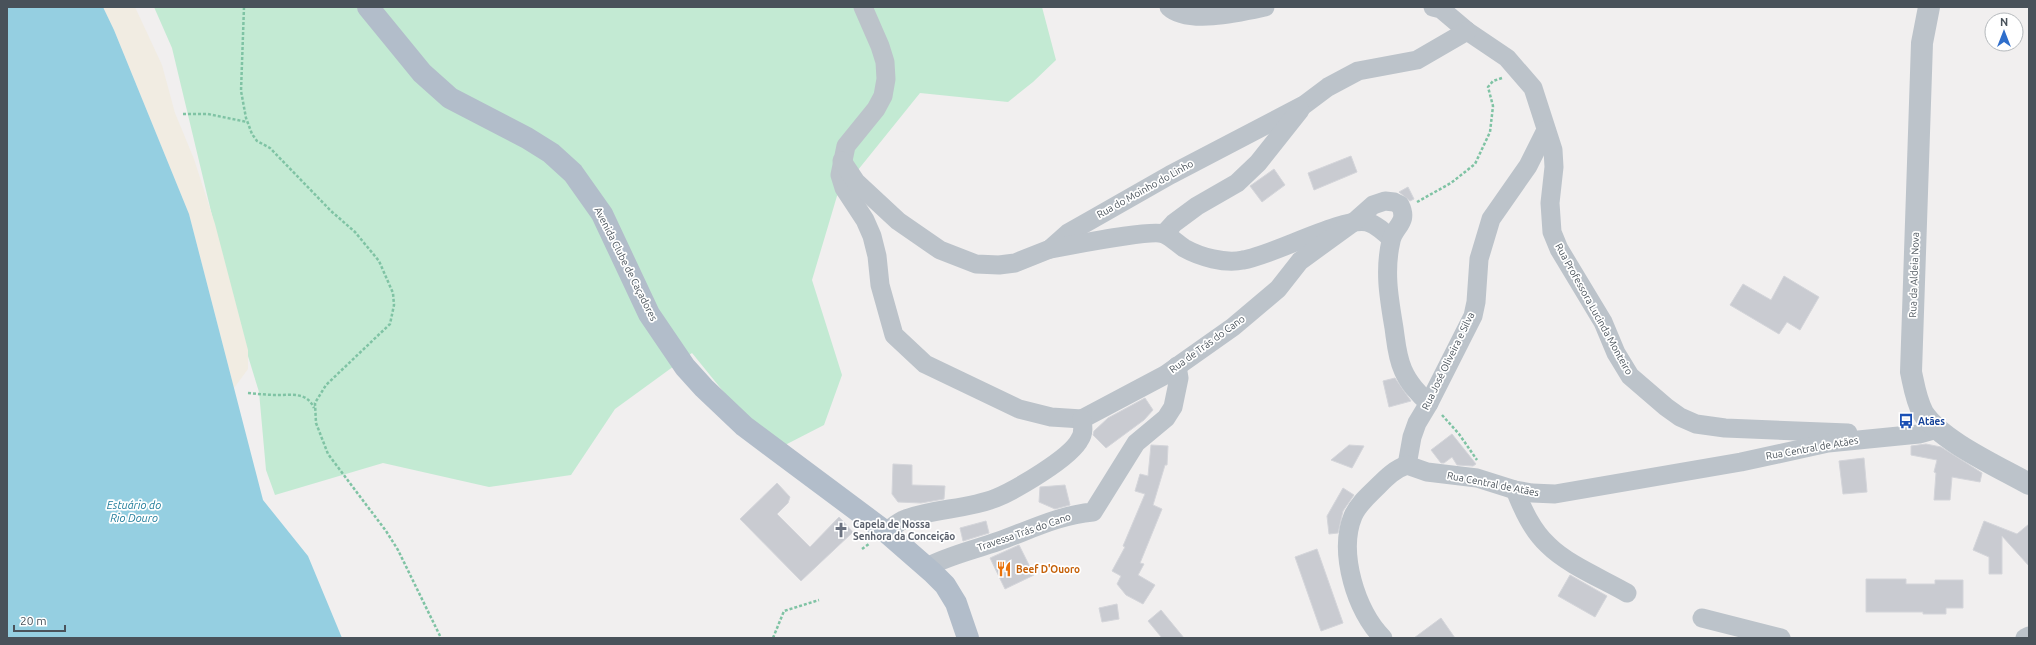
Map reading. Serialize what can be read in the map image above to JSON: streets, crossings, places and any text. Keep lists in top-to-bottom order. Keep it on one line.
{"streets":{"main road":["Avenida Clube de Caçadores"],"street":["Rua do Moinho do Linho","Rua da Aldeia Nova","Rua Professora Lucinda Monteiro","Rua de Trás do Cano","Rua José Oliveira e Silva","Rua Central de Atães","Travessa Trás do Cano"]},"crossings":[["Rua do Moinho do Linho","Rua Professora Lucinda Monteiro"],["Avenida Clube de Caçadores","Travessa Trás do Cano"],["Rua Professora Lucinda Monteiro","Rua José Oliveira e Silva"],["Rua Professora Lucinda Monteiro","Rua Central de Atães"],["Rua de Trás do Cano","Travessa Trás do Cano"],["Rua José Oliveira e Silva","Rua Central de Atães"]],"water":["Estuário do Rio Douro"],"places":{"bus stop":["Atães"],"church":["Capela de Nossa Senhora da Conceição"],"restaurant":["Beef D'Ouoro"]},"scale_bar":"20 m","north":"top"}
